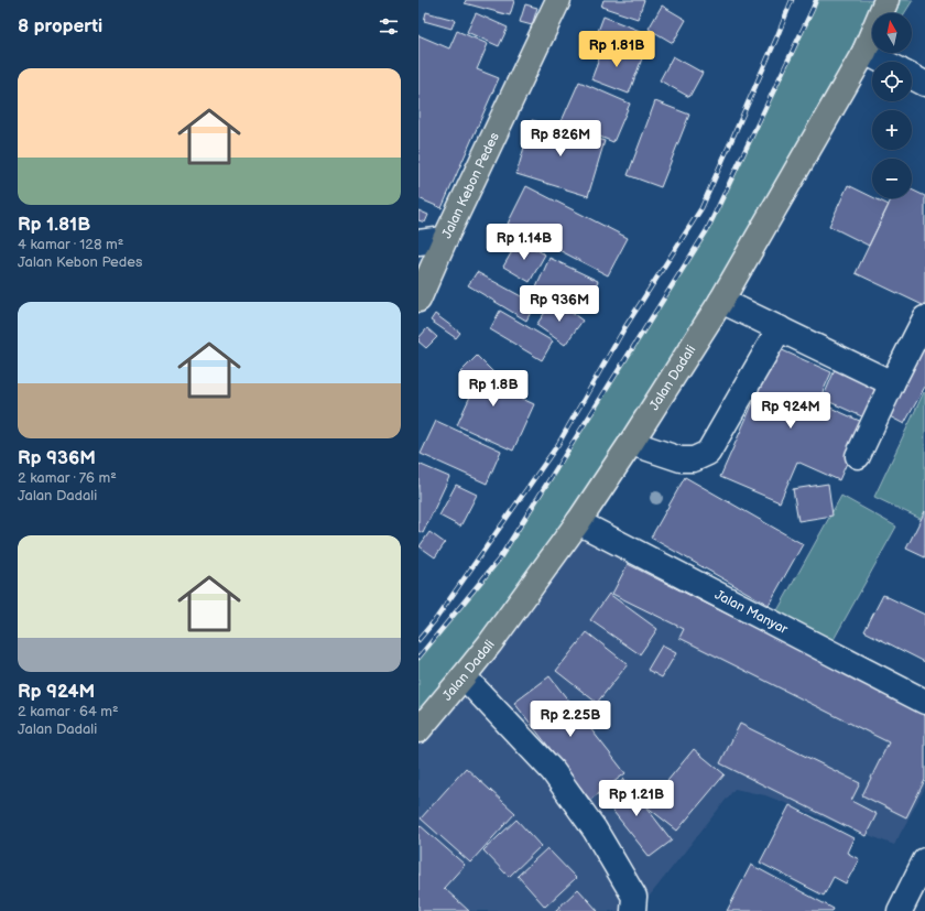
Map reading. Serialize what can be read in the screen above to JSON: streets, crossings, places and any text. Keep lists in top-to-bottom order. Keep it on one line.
{"streets":{"main road":["Jalan Kebon Pedes","Jalan Dadali"],"street":["Jalan Manyar"]},"crossings":[["Jalan Dadali","Jalan Manyar"]],"north":"top","page":{"heading":"8 properti","map_buttons":["+","−"],"price":["Rp 1.81B","Rp 826M","Rp 1.14B","Rp 936M","Rp 1.8B","Rp 924M","Rp 2.25B","Rp 1.21B"],"list":[{"name":"Rp 1.81B","note":"4 kamar · 128 m² · Jalan Kebon Pedes"},{"name":"Rp 936M","note":"2 kamar · 76 m² · Jalan Dadali"},{"name":"Rp 924M","note":"2 kamar · 64 m² · Jalan Dadali"}]}}
